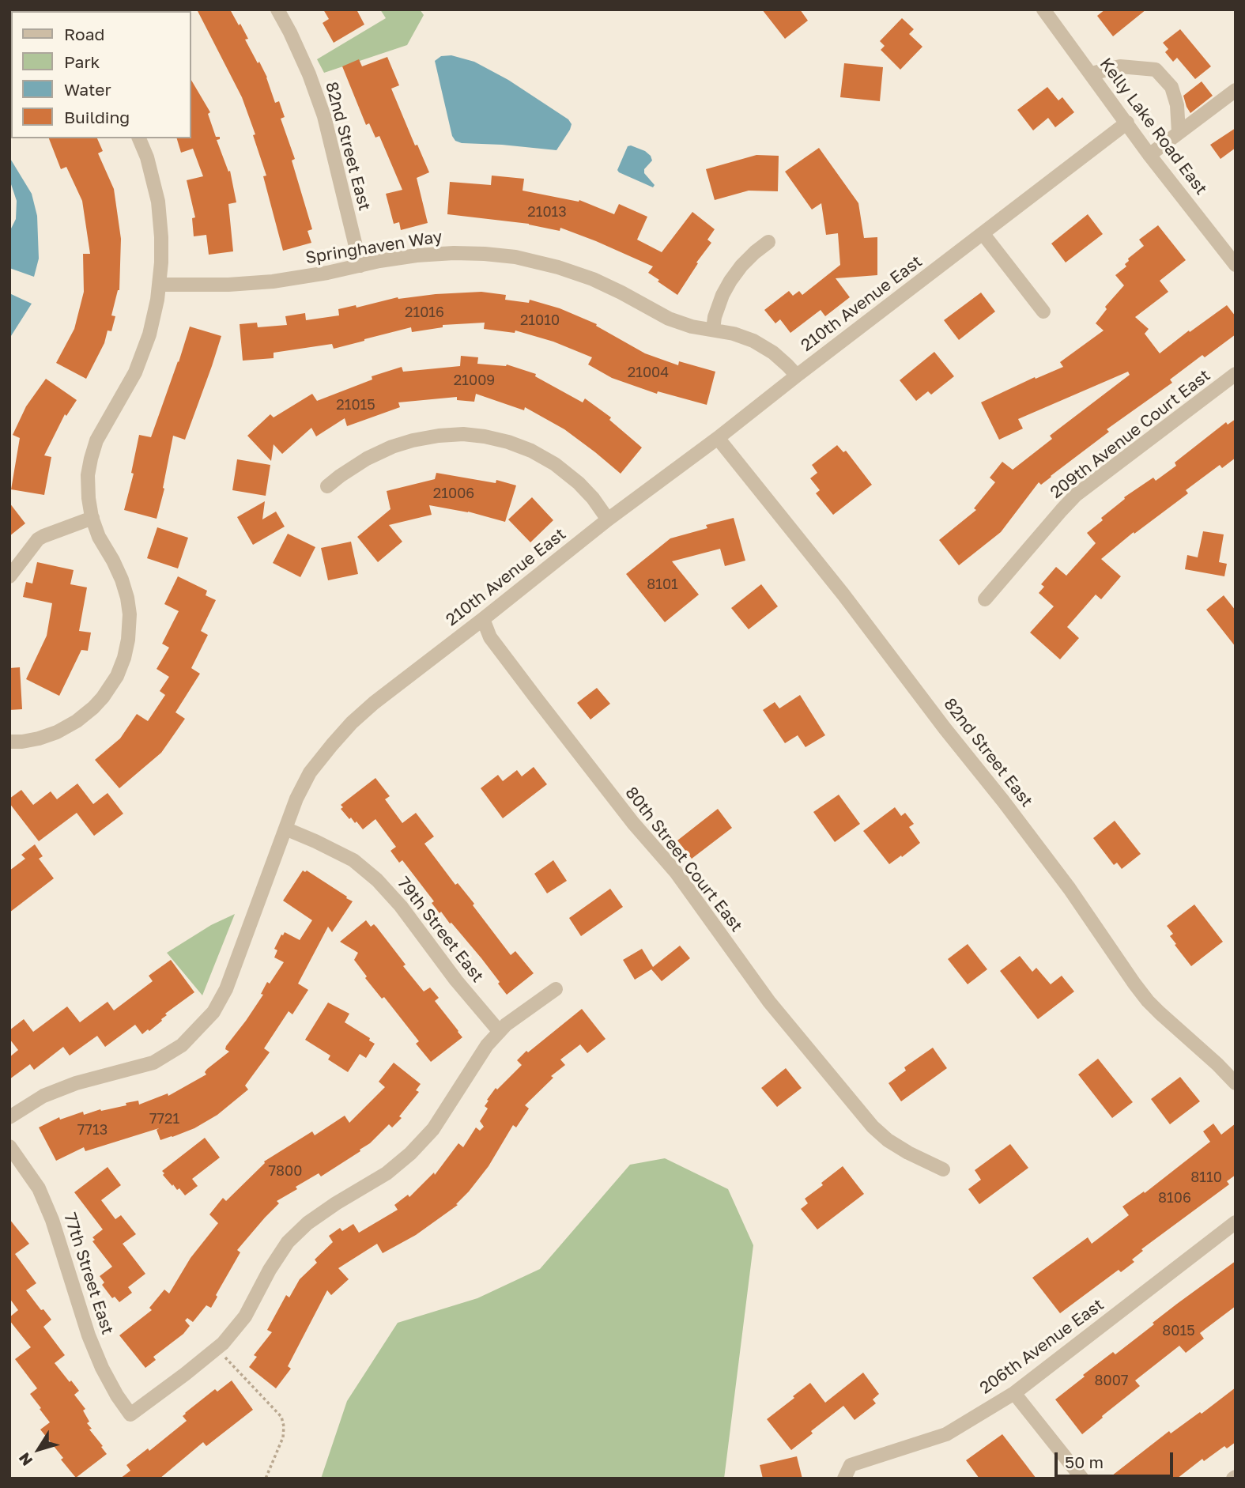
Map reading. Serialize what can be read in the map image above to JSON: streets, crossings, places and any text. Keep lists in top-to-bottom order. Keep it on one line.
{"streets":{"street":["Kelly Lake Road East","82nd Street East","Springhaven Way","210th Avenue East","209th Avenue Court East","80th Street Court East","79th Street East","77th Street East","206th Avenue East"]},"crossings":[["Kelly Lake Road East","210th Avenue East"],["82nd Street East","Springhaven Way"],["82nd Street East","210th Avenue East"],["Springhaven Way","210th Avenue East"],["210th Avenue East","80th Street Court East"],["210th Avenue East","79th Street East"]],"house_numbers":["21013","21016","21010","21004","21009","21015","21006","8101","7721","7713","7800","8110","8106","8015","8007"],"legend":["Road","Park","Water","Building"],"scale_bar":"50 m","north":"bottom left"}
